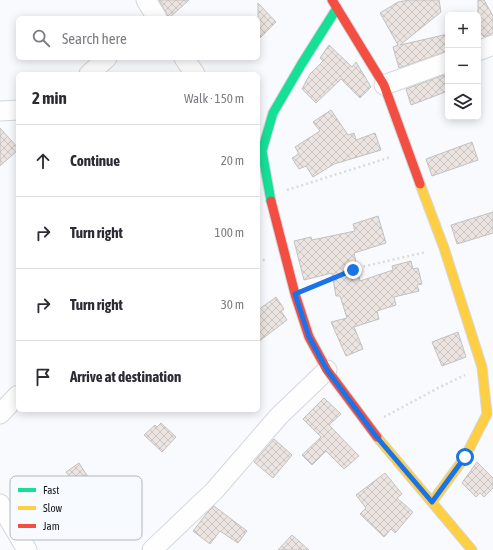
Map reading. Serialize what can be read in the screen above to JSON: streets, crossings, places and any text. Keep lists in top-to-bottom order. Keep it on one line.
{"legend":["Fast","Slow","Jam"],"page":{"map_buttons":["+","−"],"search":"Search here","heading":["2 min","Walk · 150 m"],"list":[["Continue","20 m"],["Turn right","100 m"],["Turn right","30 m"],"Arrive at destination"]}}
